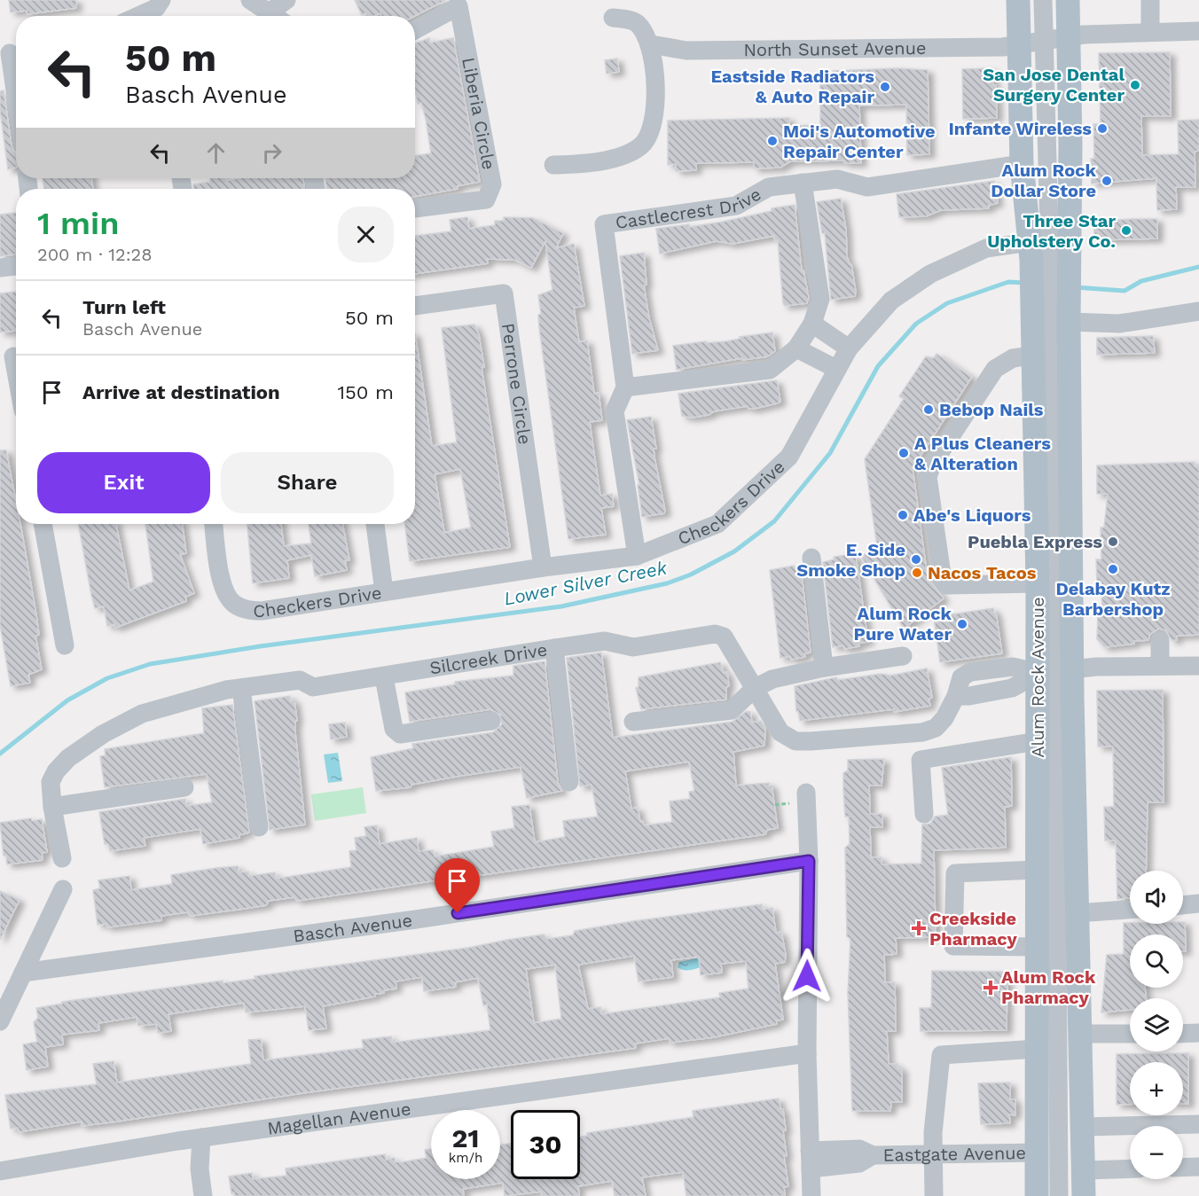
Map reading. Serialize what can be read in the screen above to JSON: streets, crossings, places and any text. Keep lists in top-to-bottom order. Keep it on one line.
{"streets":{"main road":["Alum Rock Avenue"],"street":["North Sunset Avenue","Liberia Circle","Castlecrest Drive","Perrone Circle","Checkers Drive","Silcreek Drive","Basch Avenue","Magellan Avenue","Eastgate Avenue"]},"crossings":[["North Sunset Avenue","Alum Rock Avenue"],["Castlecrest Drive","Alum Rock Avenue"],["Perrone Circle","Checkers Drive"],["Checkers Drive","Alum Rock Avenue"],["Silcreek Drive","Alum Rock Avenue"],["Alum Rock Avenue","Eastgate Avenue"]],"water":["Lower Silver Creek"],"places":{"other":["San Jose Dental Surgery Center","Eastside Radiators & Auto Repair","Infante Wireless","Moi's Automotive Repair Center","Alum Rock Dollar Store","Three Star Upholstery Co.","Bebop Nails","A Plus Cleaners & Alteration","Abe's Liquors","Puebla Express","E. Side Smoke Shop","Delabay Kutz Barbershop","Nacos Tacos","Alum Rock Pure Water"],"health":["Creekside Pharmacy","Alum Rock Pharmacy"]},"page":{"turn":["50 m","Basch Avenue"],"heading":["1 min","200 m · 12:28"],"list":[{"name":"Turn left","note":"Basch Avenue","value":"50 m"},{"name":"Arrive at destination","value":"150 m"}],"buttons":["Exit","Share"],"map_buttons":["+","−"],"speed":"21 km/h","limit":"30"}}
